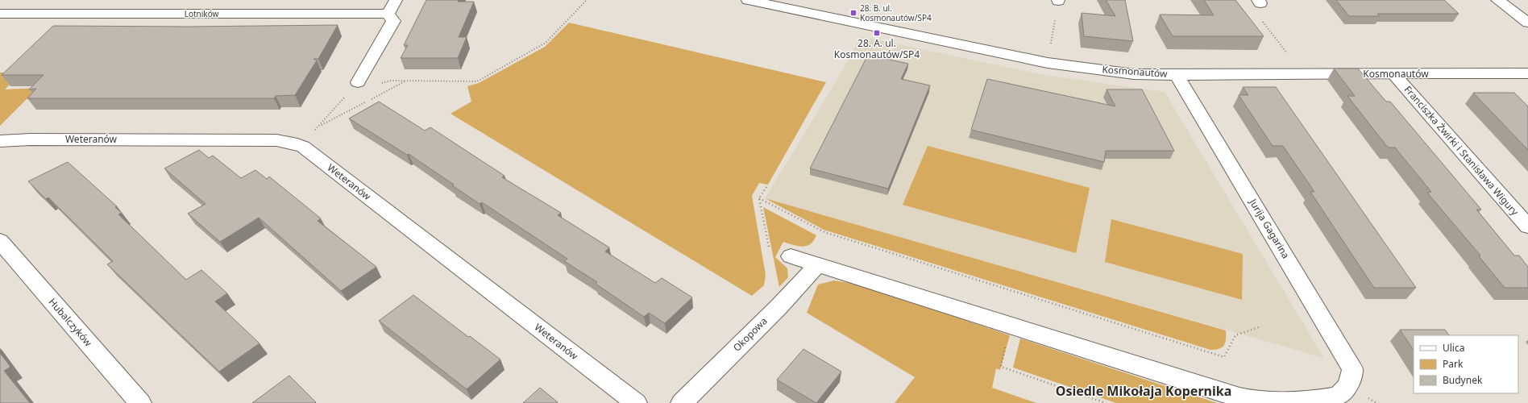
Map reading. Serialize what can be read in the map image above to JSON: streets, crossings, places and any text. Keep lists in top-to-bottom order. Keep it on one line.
{"streets":{"street":["Lotników","Kosmonautów","Weteranów","Franciszka Żwirki i Stanisława Wigury","Jurija Gagarina","Hubalczyków","Okopowa"]},"crossings":[["Kosmonautów","Franciszka Żwirki i Stanisława Wigury"],["Kosmonautów","Jurija Gagarina"]],"districts":["Osiedle Mikołaja Kopernika"],"places":{"transit":["28. B. ul. Kosmonautów/SP4","28. A. ul. Kosmonautów/SP4"]},"legend":["Ulica","Park","Budynek"]}
